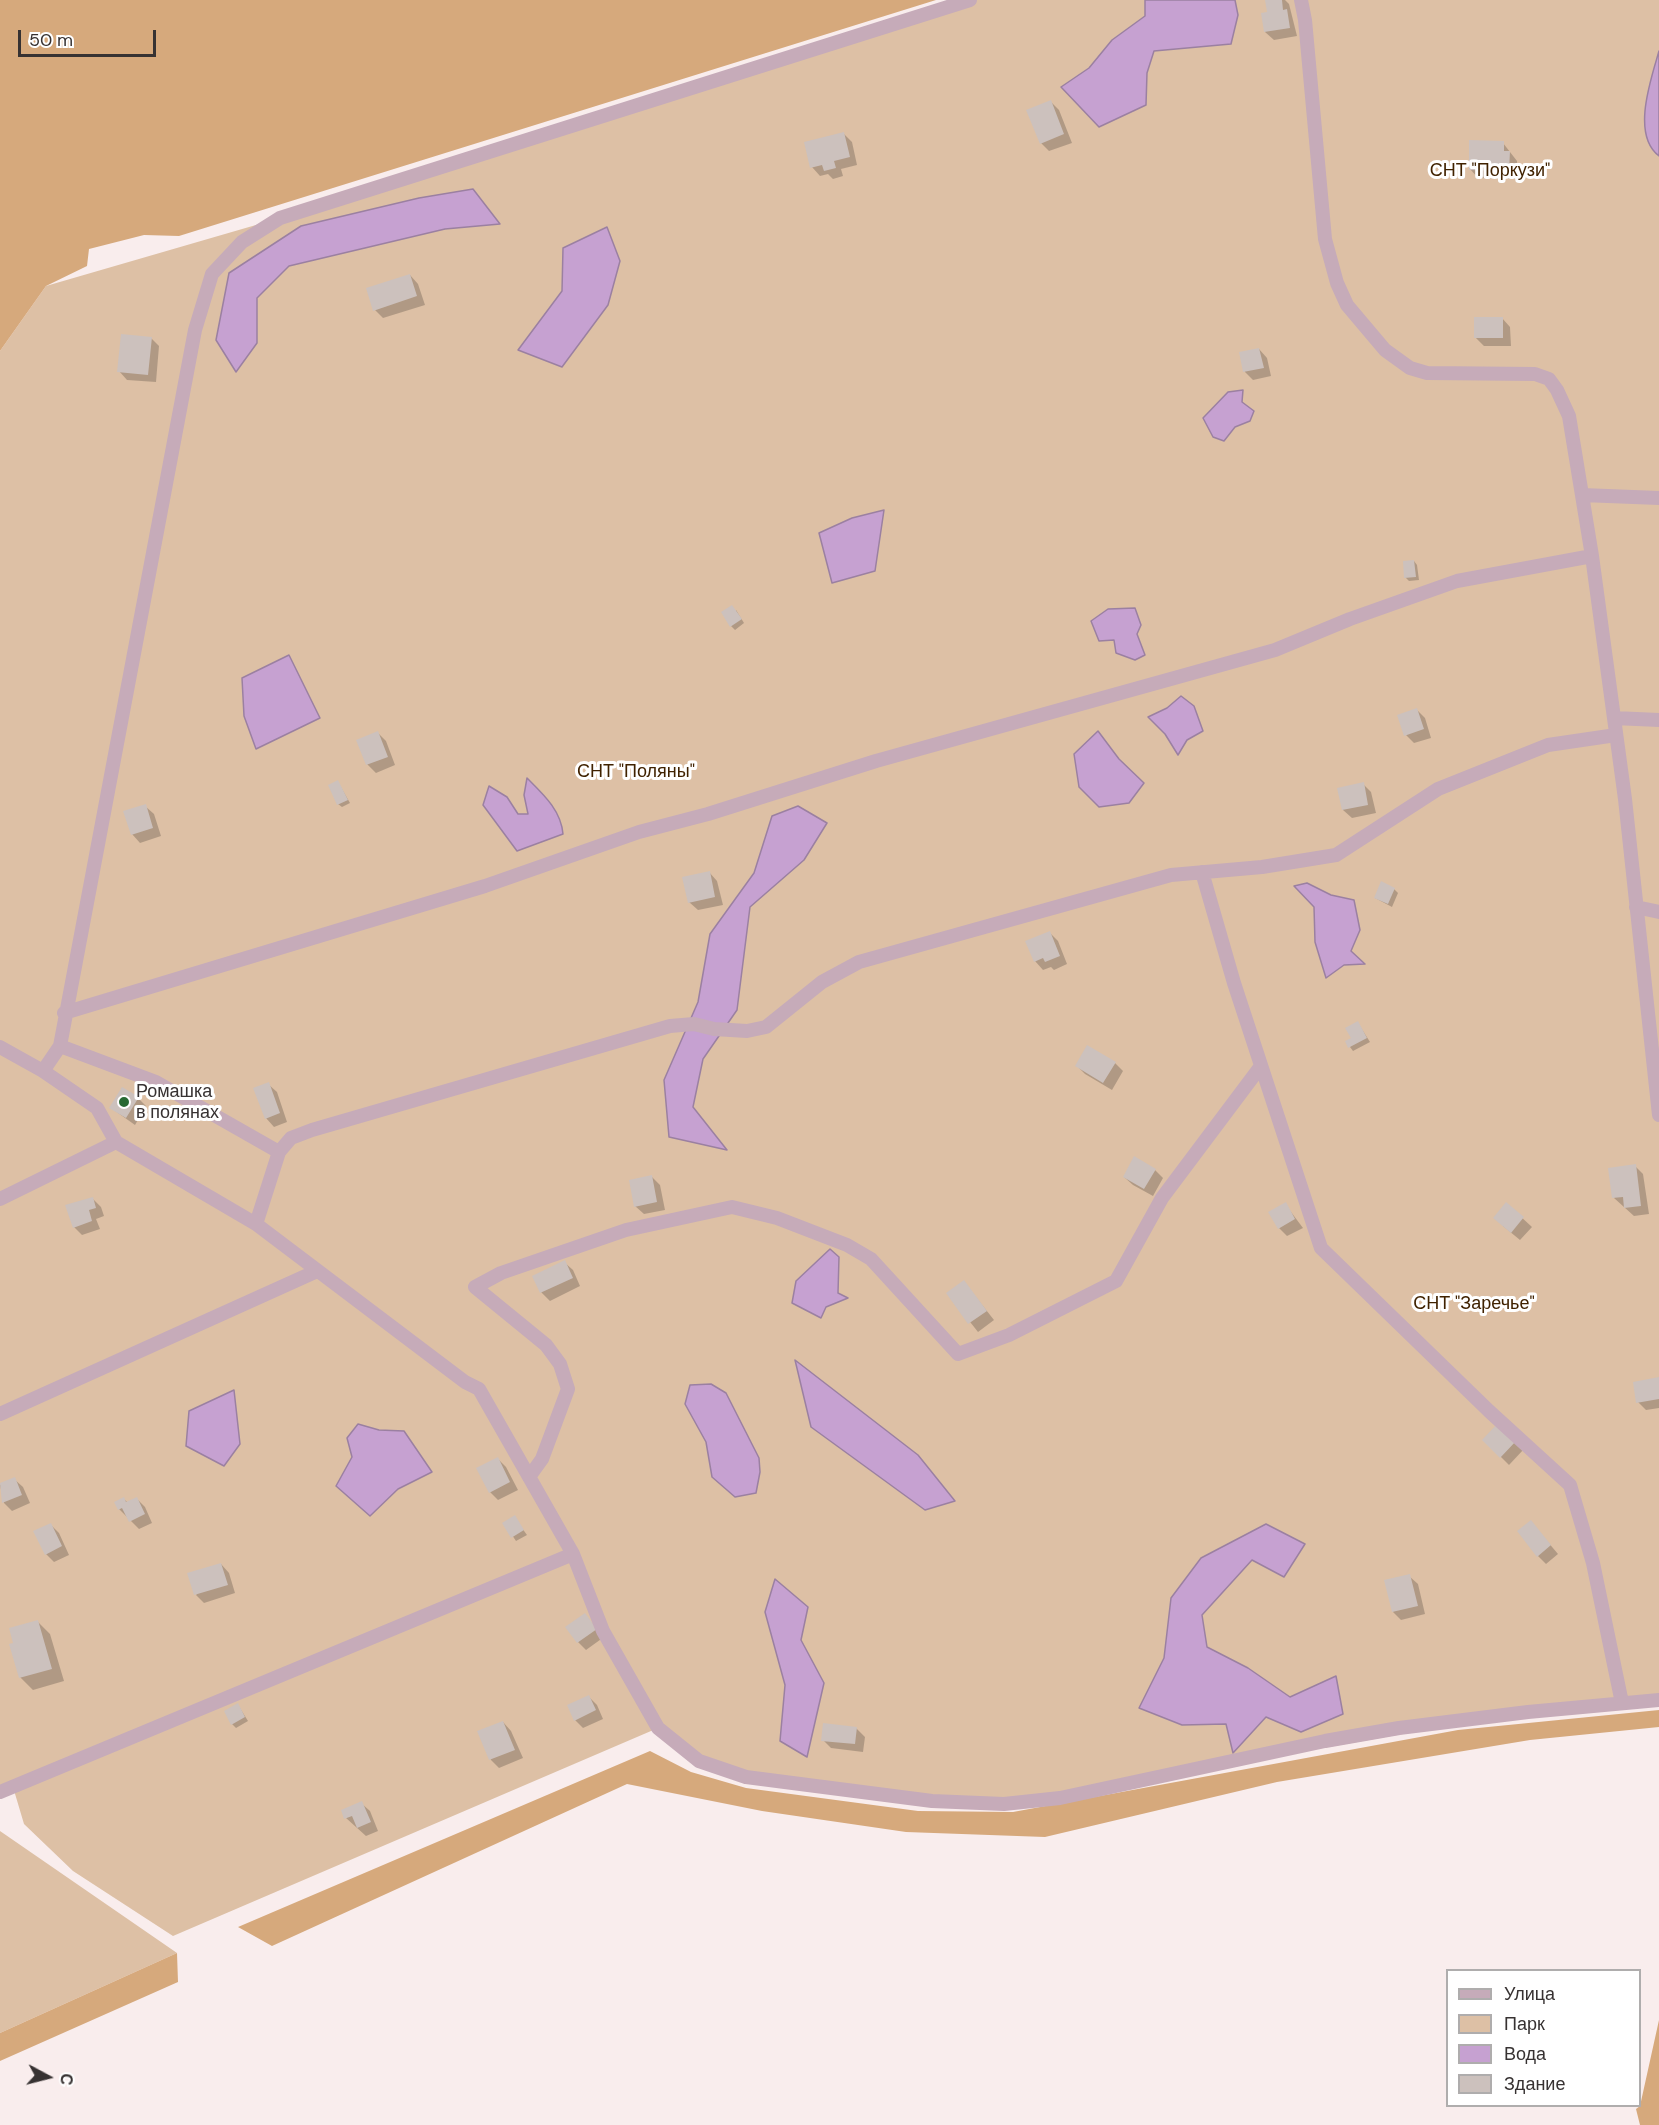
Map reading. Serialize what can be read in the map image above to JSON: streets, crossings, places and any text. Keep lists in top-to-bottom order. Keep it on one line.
{"parks":["СНТ \"Поркузи\"","СНТ \"Поляны\"","СНТ \"Заречье\""],"places":["Ромашка в полянах"],"legend":["Улица","Парк","Вода","Здание"],"scale_bar":"50 m","north":"right"}
